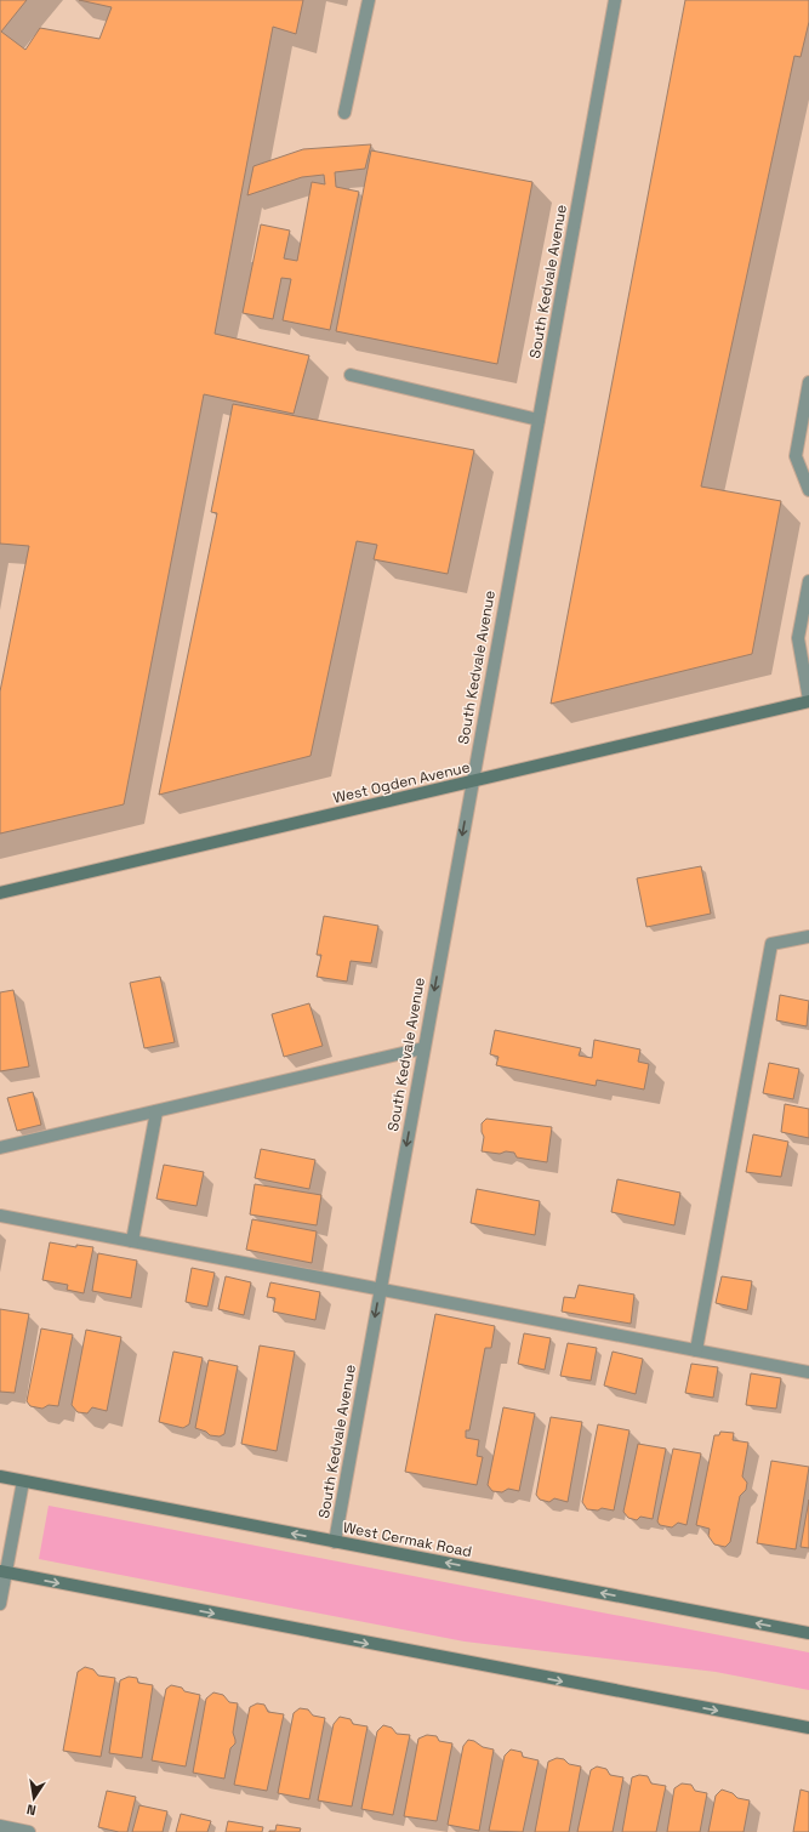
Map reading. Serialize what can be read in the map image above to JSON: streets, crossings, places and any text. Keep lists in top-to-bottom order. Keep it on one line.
{"streets":{"main road":["West Ogden Avenue","West Cermak Road"],"street":["South Kedvale Avenue"]},"crossings":[["South Kedvale Avenue","West Ogden Avenue"],["South Kedvale Avenue","West Cermak Road"]],"one_way":["South Kedvale Avenue"],"north":"bottom"}
